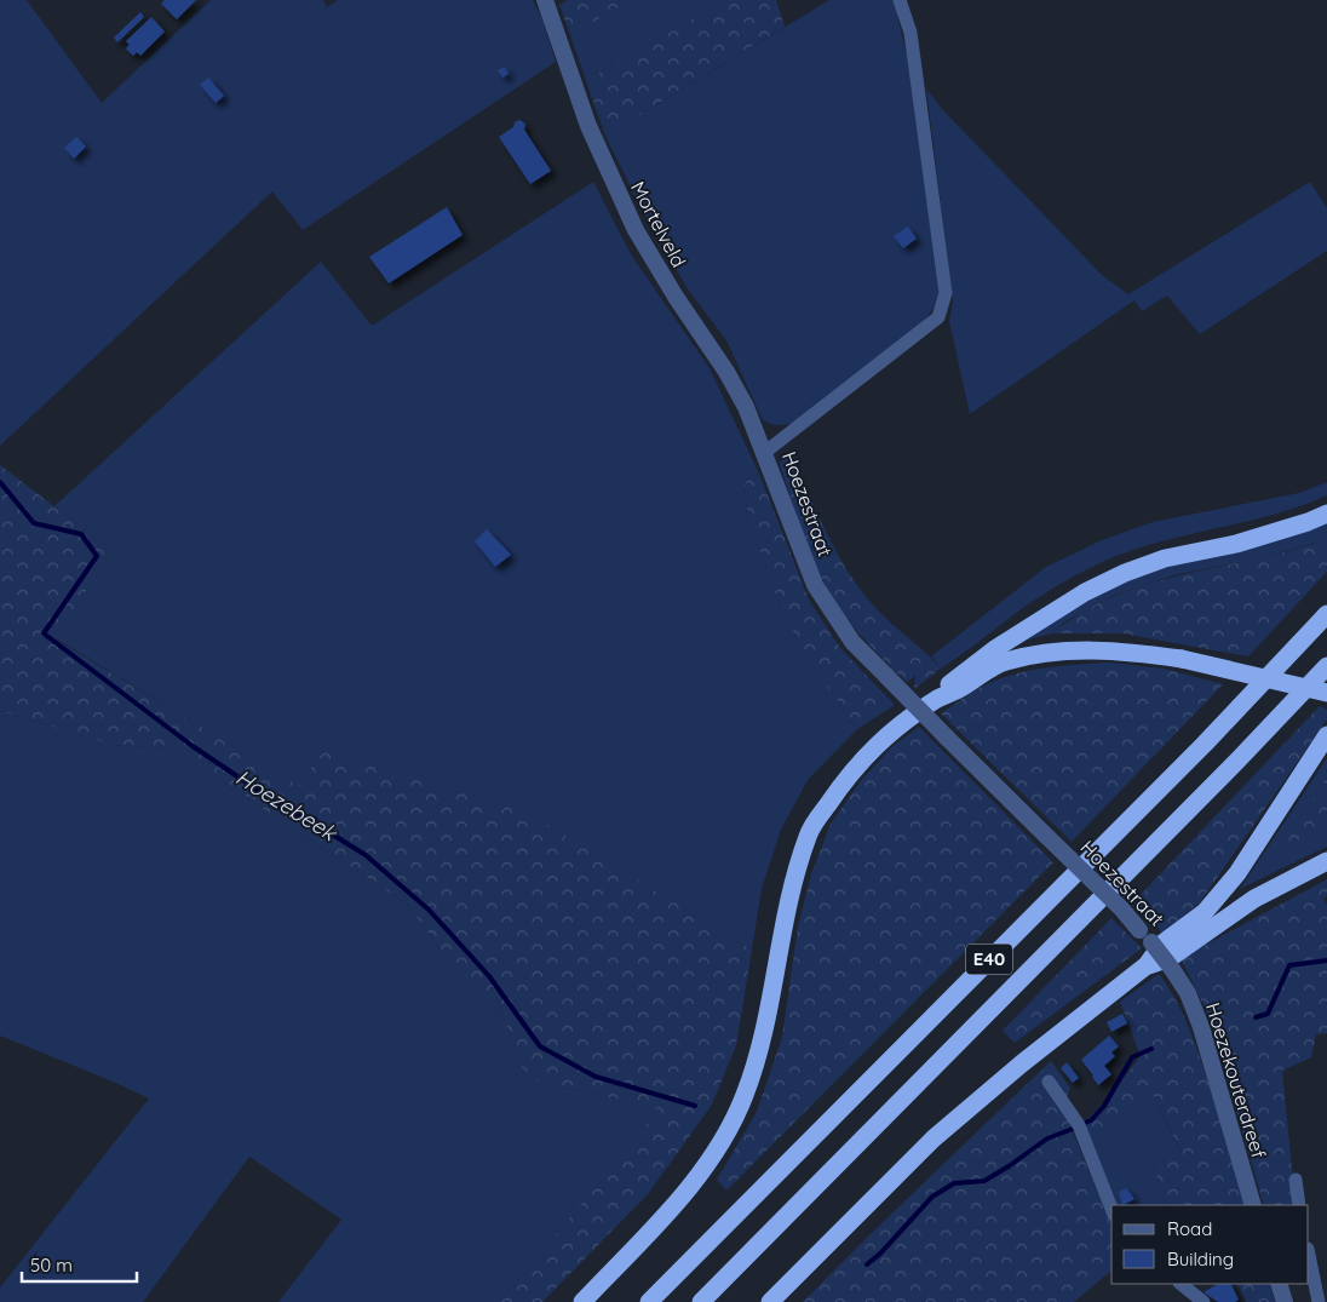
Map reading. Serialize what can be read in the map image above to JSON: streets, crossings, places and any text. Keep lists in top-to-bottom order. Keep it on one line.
{"streets":{"highway":["E40"],"street":["Mortelveld","Hoezestraat","Hoezekouterdreef"]},"crossings":[["Mortelveld","Hoezestraat"],["Hoezestraat","Hoezekouterdreef"]],"water":["Hoezebeek"],"legend":["Road","Building"],"scale_bar":"50 m"}
